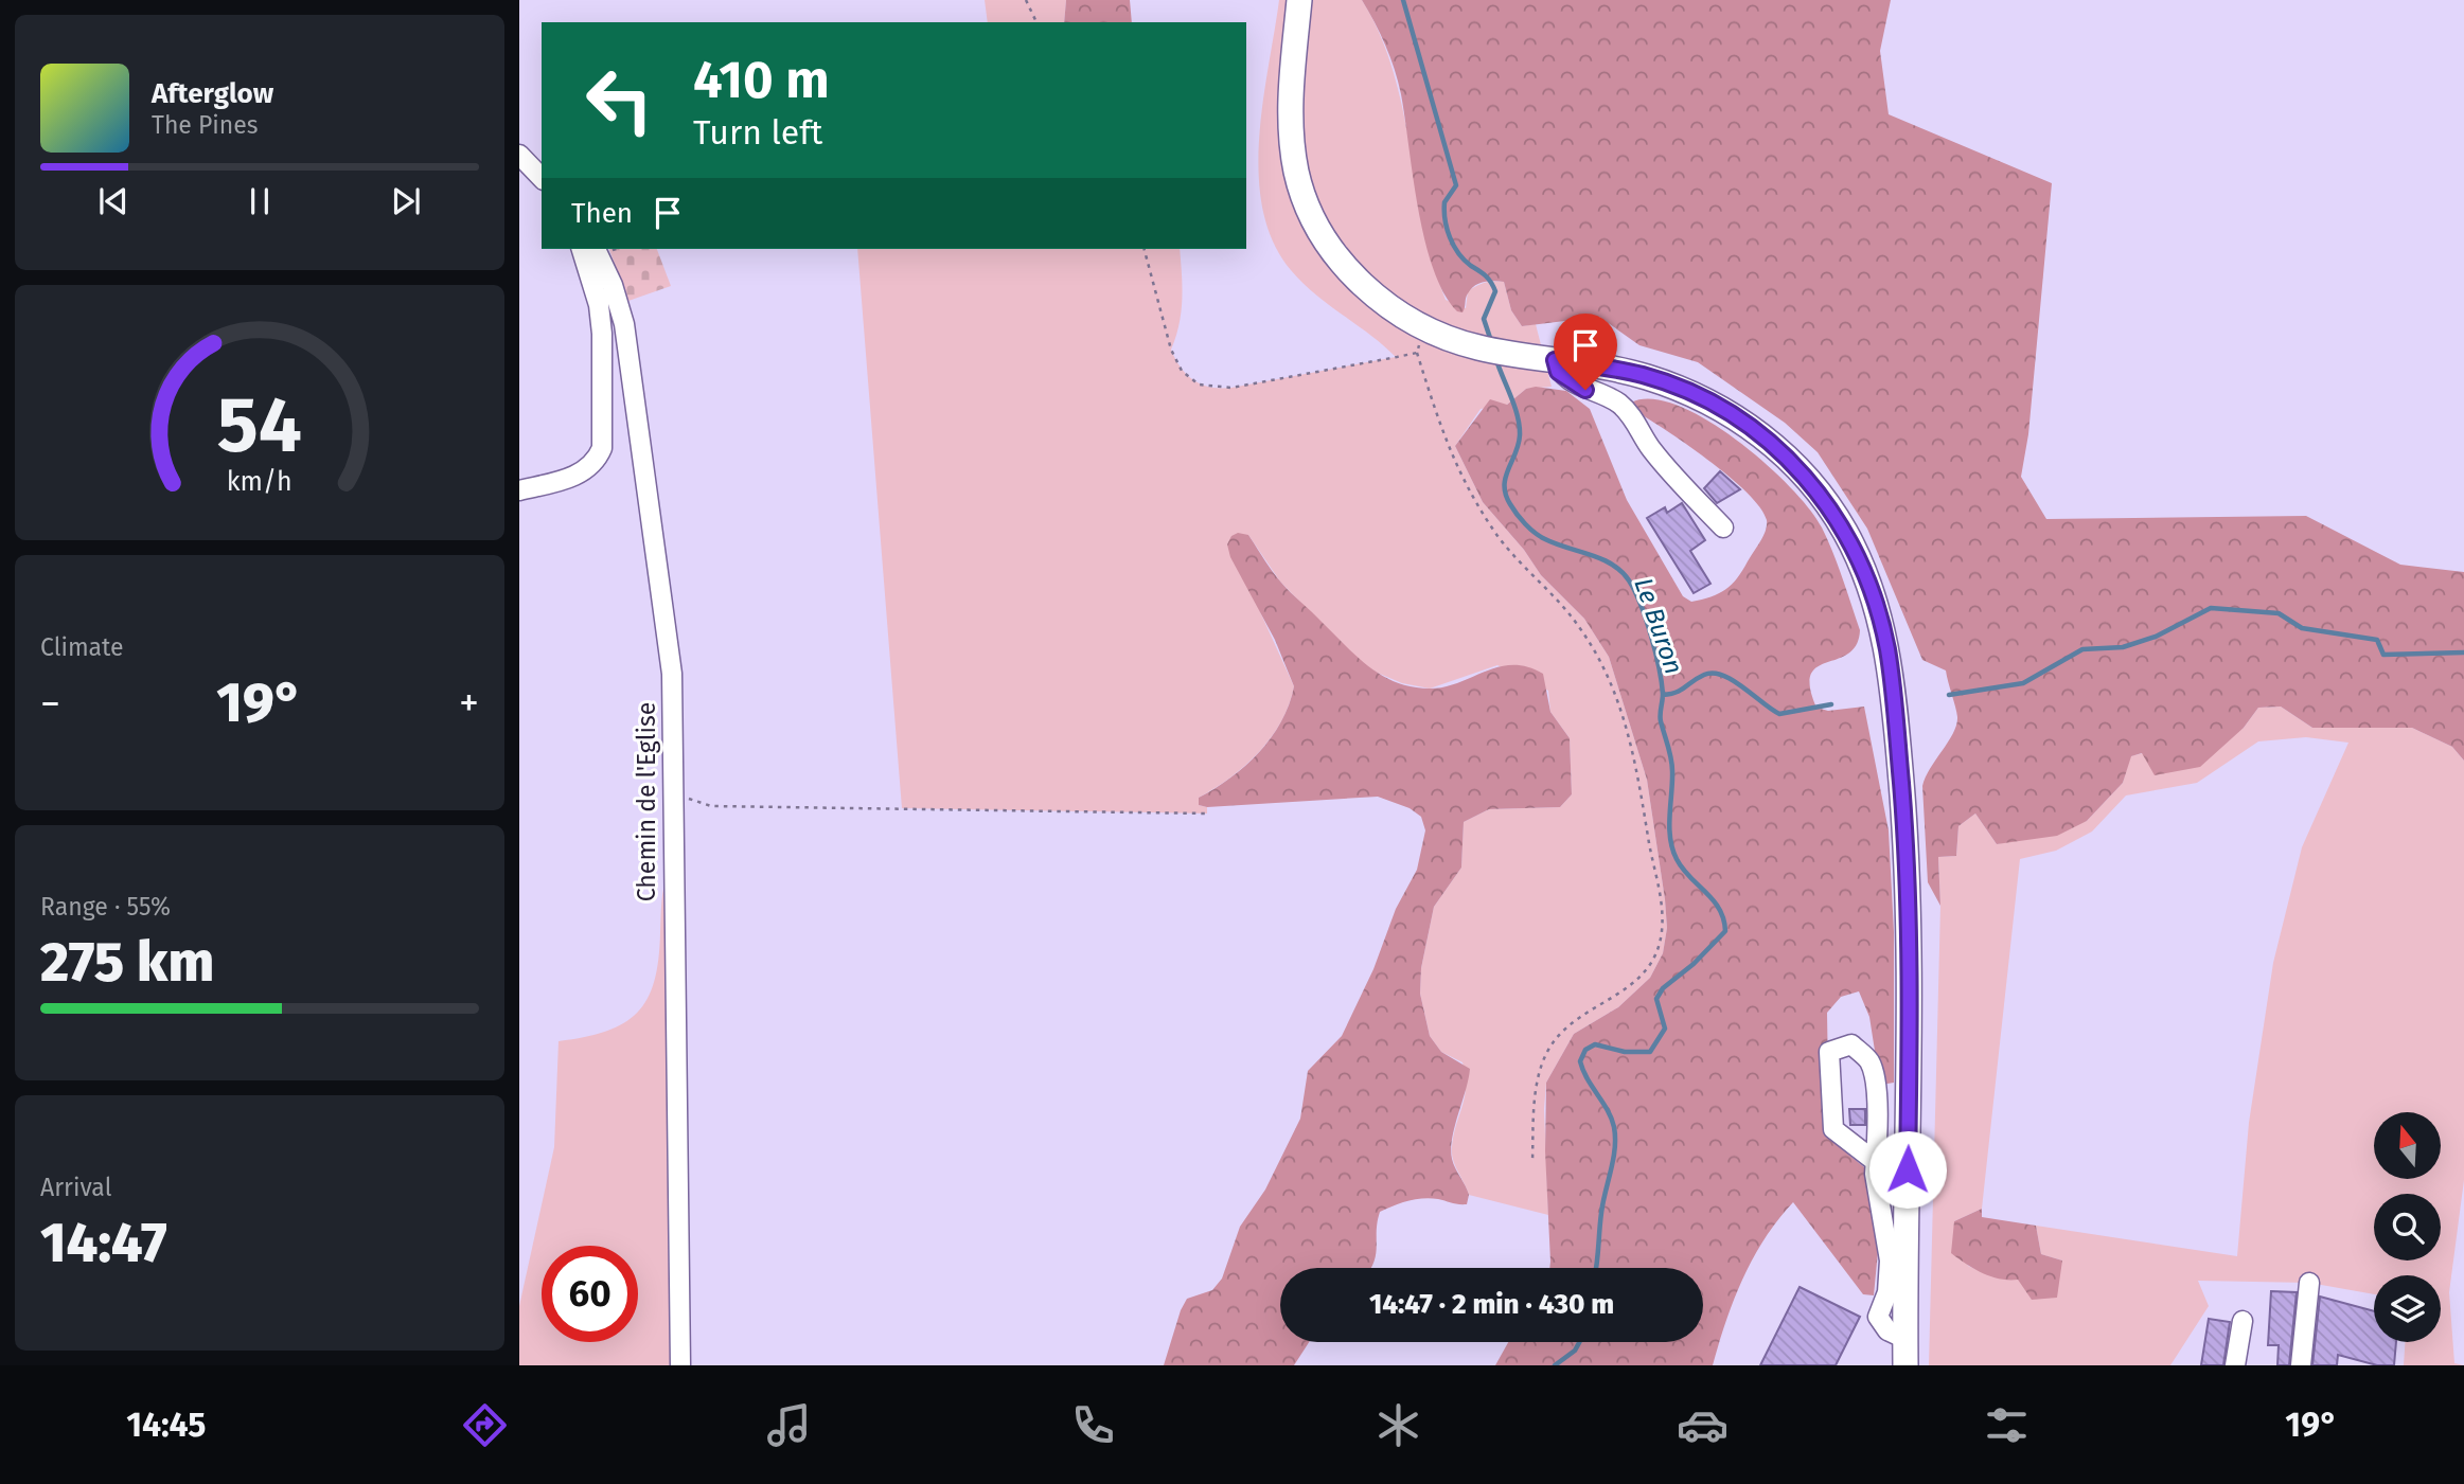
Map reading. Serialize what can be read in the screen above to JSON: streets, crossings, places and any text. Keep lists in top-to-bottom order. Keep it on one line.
{"streets":{"street":["Chemin de l'Eglise"]},"water":["Le Buron"],"north":"top","page":{"turn":["410 m","Turn left"],"song":["Afterglow","The Pines"],"then":"Then","tile":["Climate",["Range · 55%","275 km"],["Arrival","14:47"]],"heat":["−","19°","+"],"limit":"60","trip":"14:47 · 2 min · 430 m","tabs":["14:45","19°"],"gauge":["54","km/h"]}}
